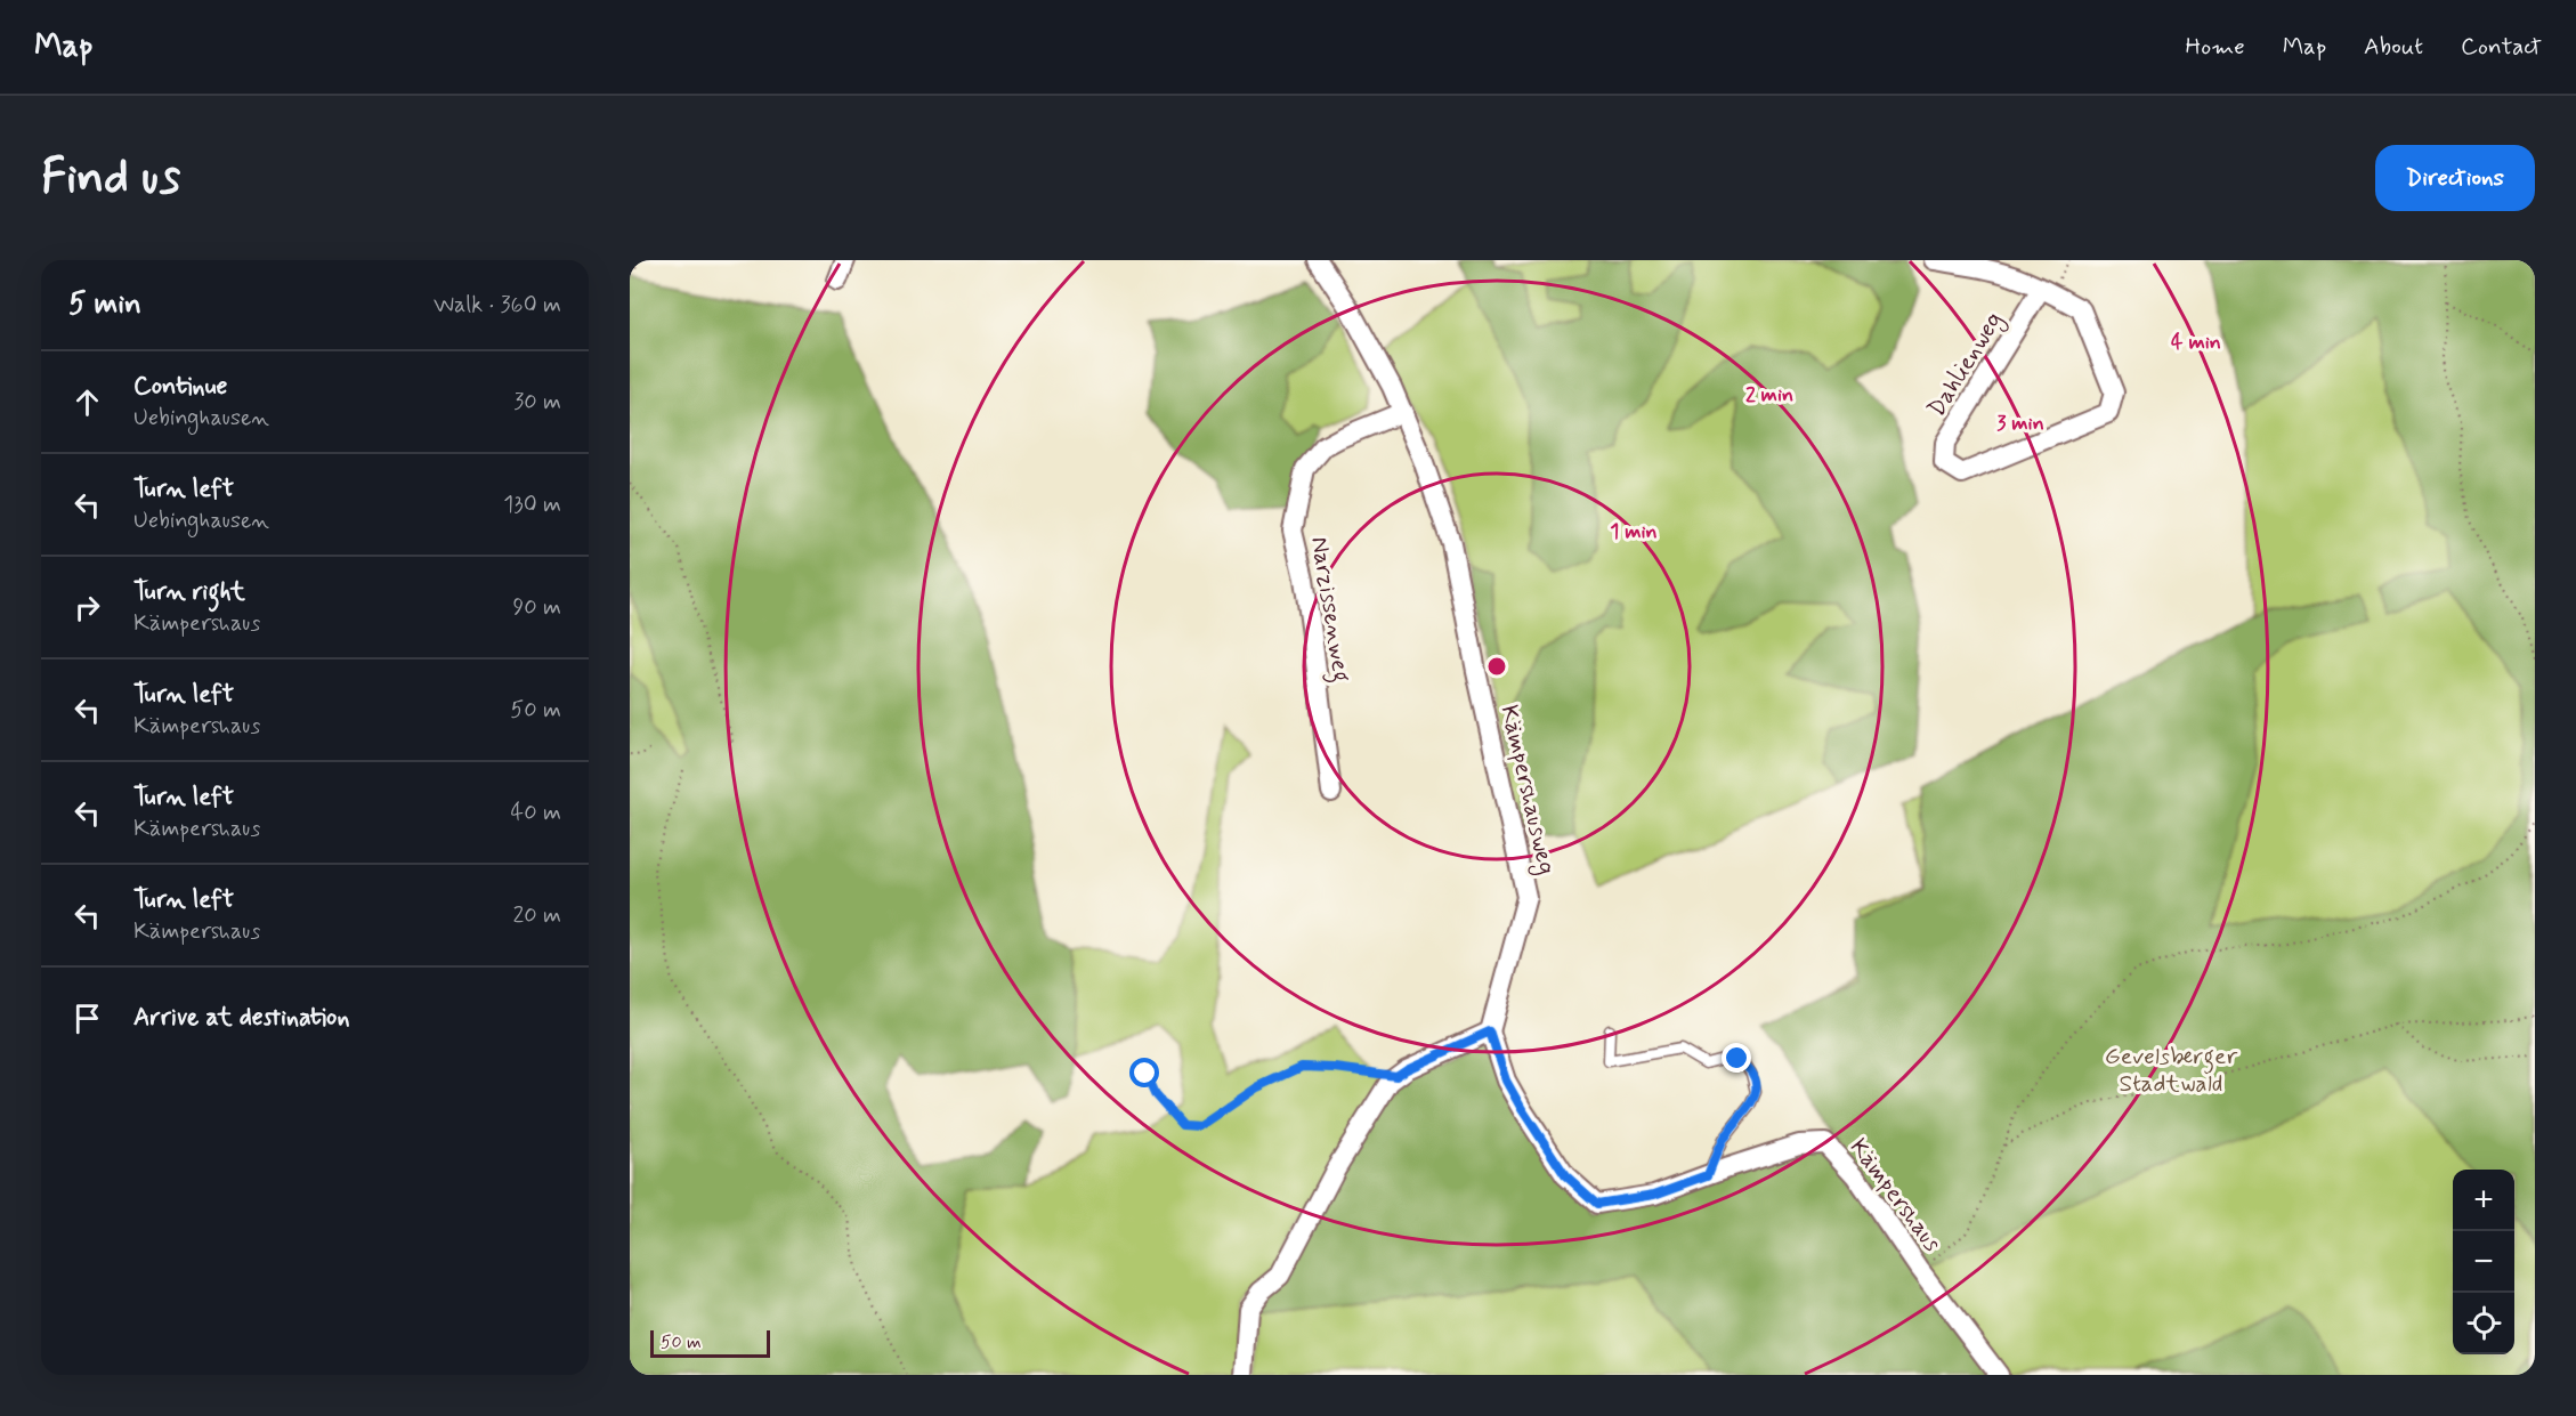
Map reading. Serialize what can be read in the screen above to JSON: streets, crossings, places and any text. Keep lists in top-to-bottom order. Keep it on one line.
{"streets":{"street":["Dahlienweg","Narzissenweg","Kämpershausweg","Kämpershaus"]},"crossings":[["Narzissenweg","Kämpershausweg"],["Kämpershausweg","Kämpershaus"]],"parks":["Gevelsberger Stadtwald"],"scale_bar":"50 m","page":{"header":"Map","nav":["Home","Map","About","Contact"],"buttons":"Directions","title":"Find us","heading":["5 min","Walk · 360 m"],"list":[["Continue","Uebinghausen","30 m"],["Turn left","Uebinghausen","130 m"],["Turn right","Kämpershaus","90 m"],["Turn left","Kämpershaus","50 m"],["Turn left","Kämpershaus","40 m"],["Turn left","Kämpershaus","20 m"],"Arrive at destination"],"map_buttons":["+","−"],"scale":"50 m"},"rings":["4 min","2 min","3 min","1 min"]}
